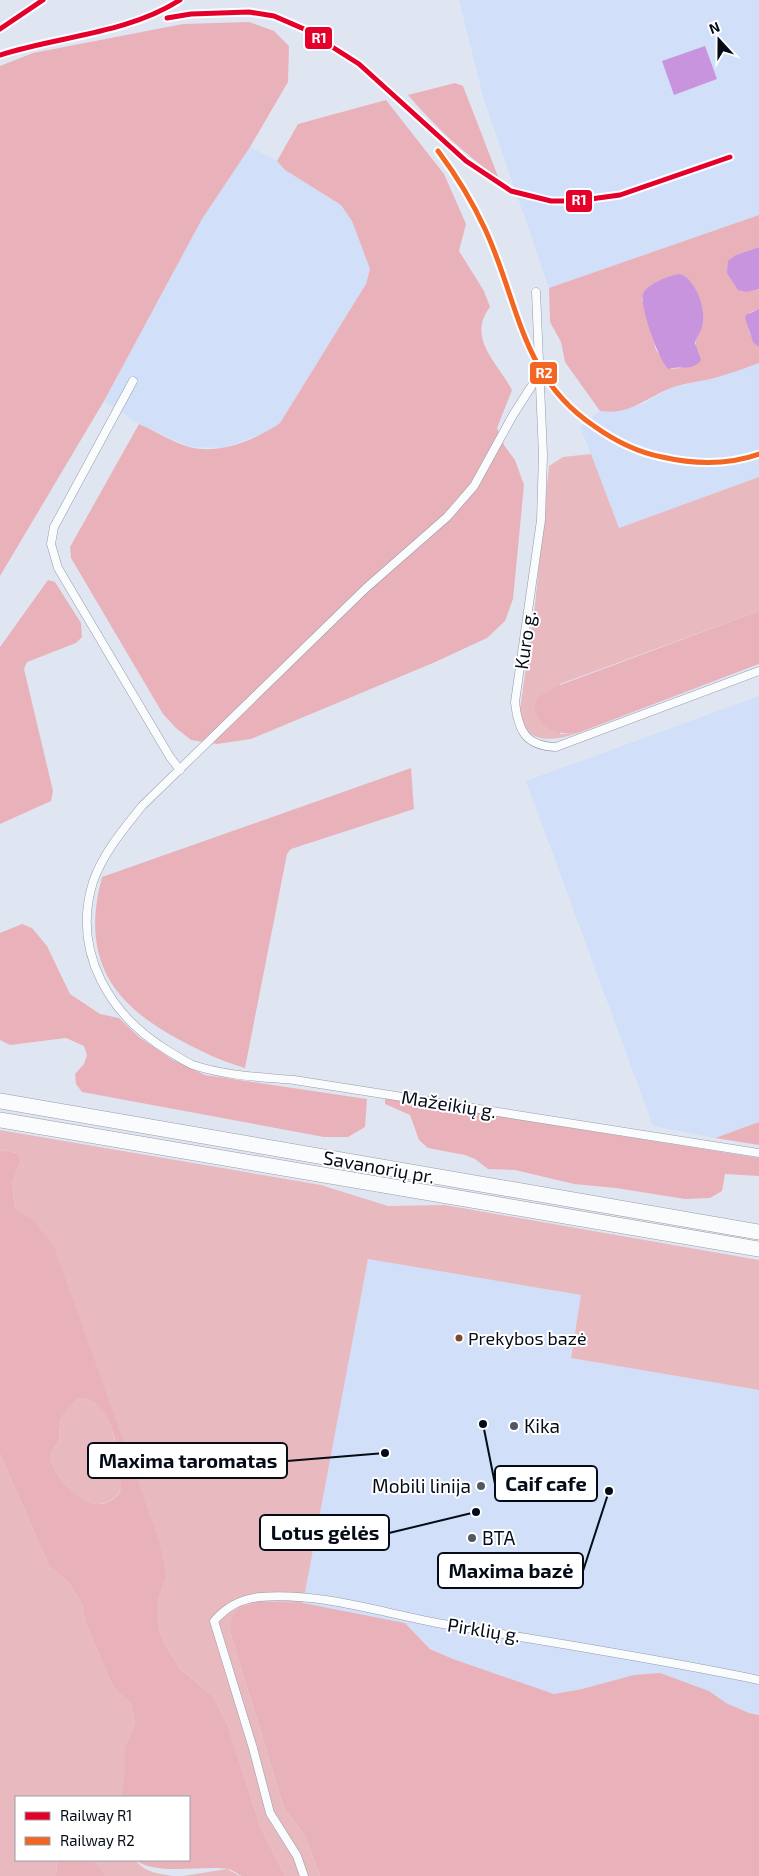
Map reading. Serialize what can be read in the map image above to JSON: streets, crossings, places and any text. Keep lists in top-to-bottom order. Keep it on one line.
{"streets":{"highway":["Savanorių pr."],"street":["Kuro g.","Mažeikių g.","Pirklių g."]},"crossings":[["Kuro g.","Mažeikių g."]],"places":["Prekybos bazė","Caif cafe","Kika","Maxima taromatas","Mobili linija","Maxima bazė","Lotus gėlės","BTA"],"lines":["rail line R1","rail line R2"],"legend":["Railway R1","Railway R2"],"north":"top"}
